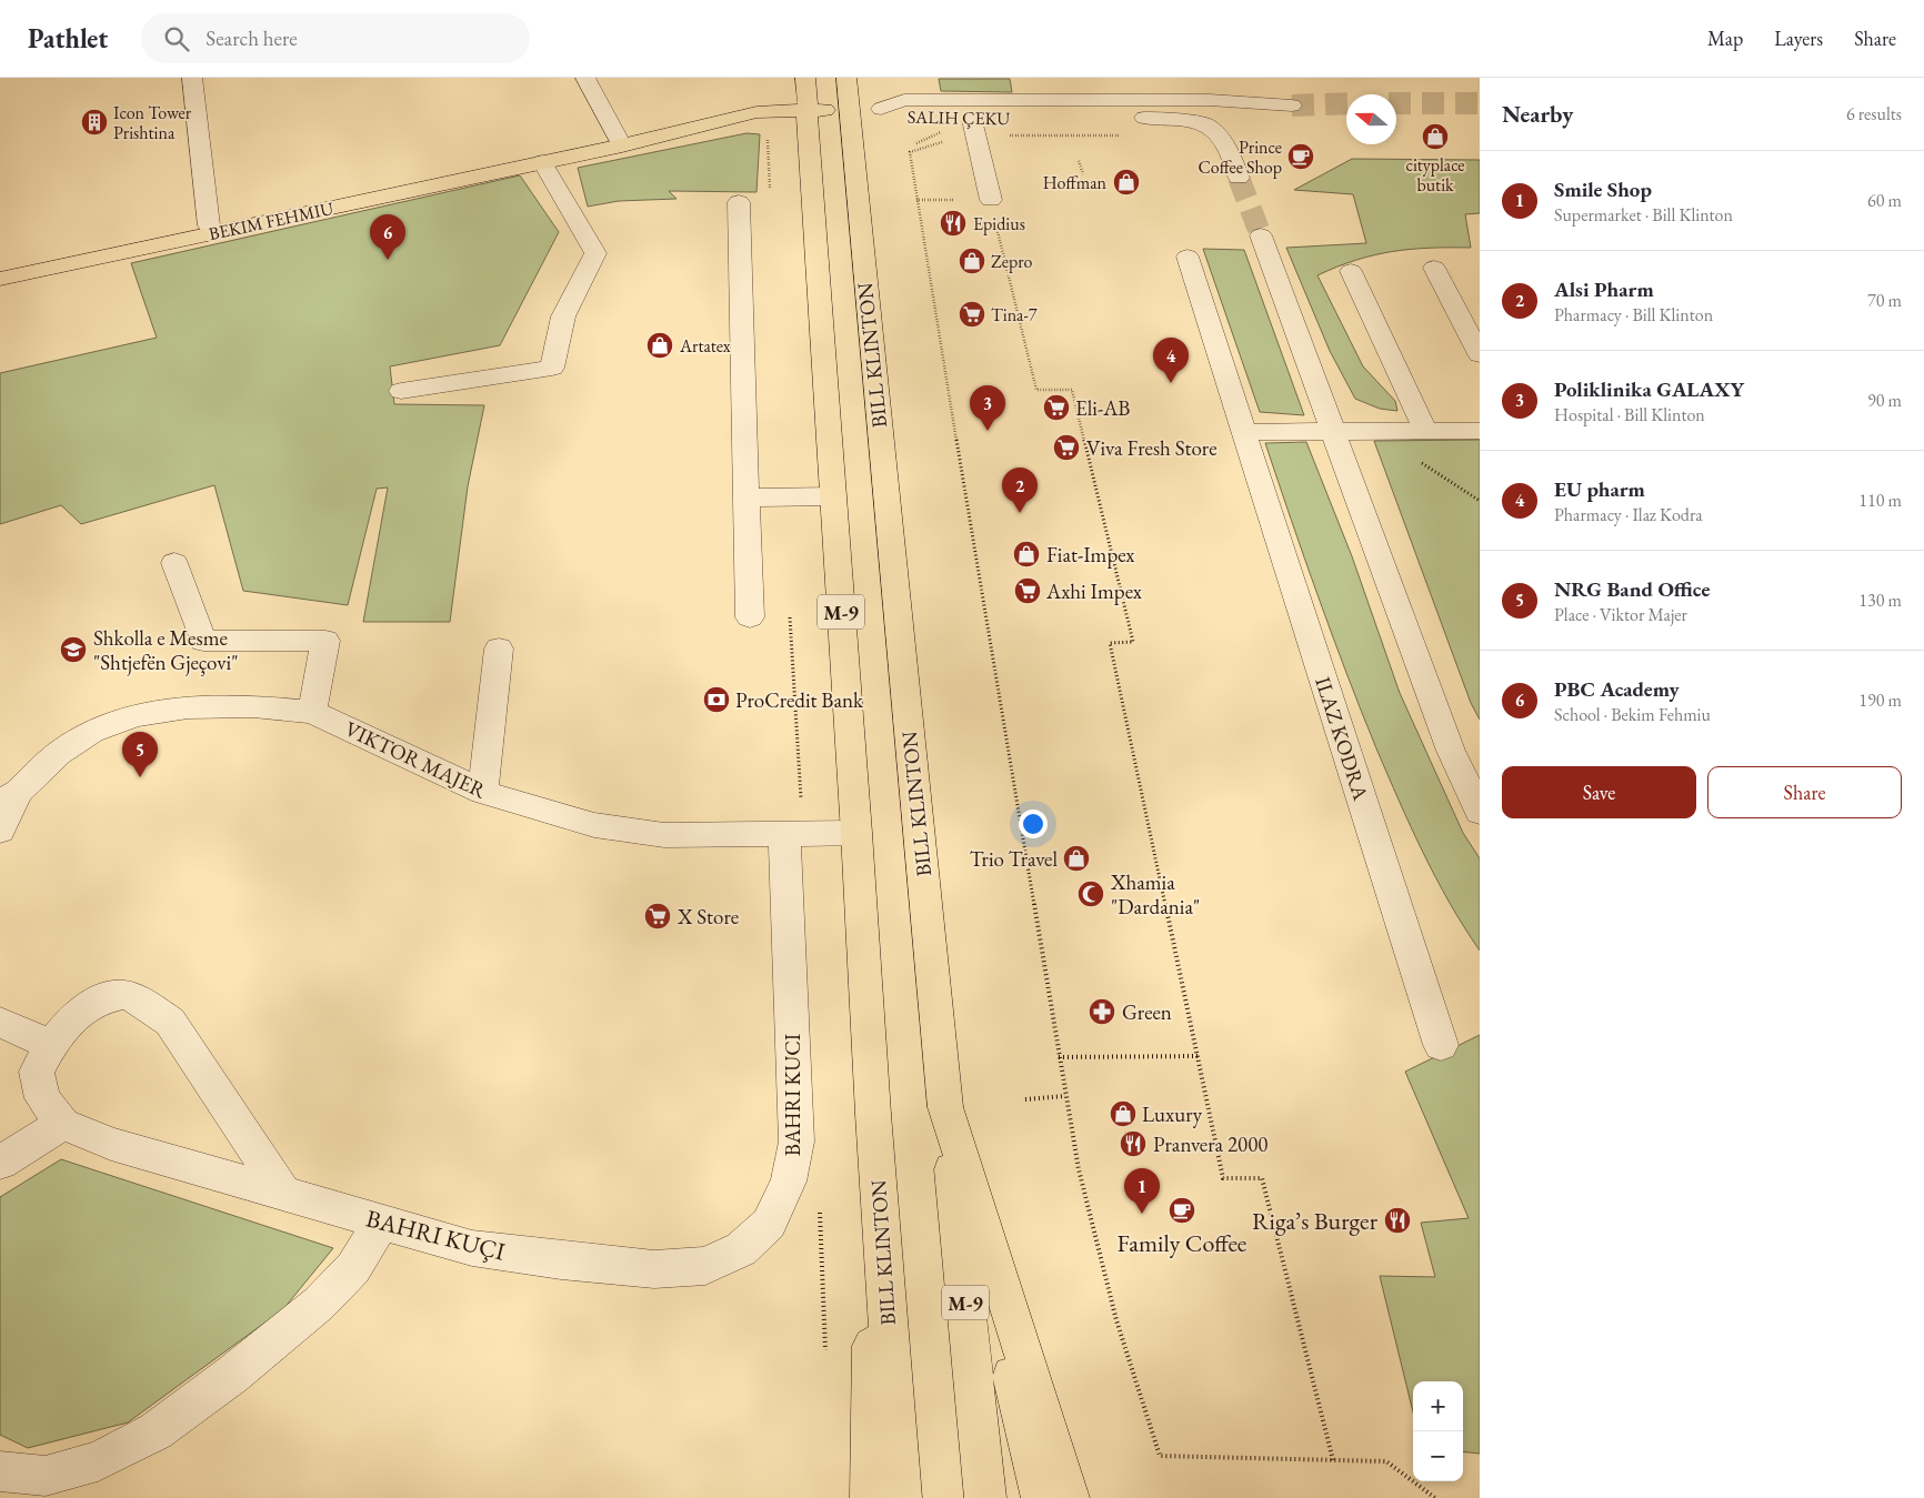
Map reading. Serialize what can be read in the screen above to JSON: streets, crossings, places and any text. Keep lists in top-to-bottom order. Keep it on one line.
{"streets":{"main road":["BEKIM FEHMIU","BILL KLINTON","M-9"],"street":["SALIH ÇEKU","ILAZ KODRA","VIKTOR MAJER","BAHRI KUCI","BAHRI KUÇI"]},"crossings":[["BEKIM FEHMIU","BILL KLINTON"],["BEKIM FEHMIU","M-9"],["BILL KLINTON","M-9"],["BILL KLINTON","VIKTOR MAJER"],["VIKTOR MAJER","BAHRI KUCI"],["BAHRI KUCI","BAHRI KUÇI"]],"places":{"building":["Icon Tower Prishtina"],"shop":["cityplace butik","Hoffman","Zepro","Artatex","Fiat-Impex","Trio Travel","Luxury"],"cafe":["Prince Coffee Shop","Family Coffee"],"restaurant":["Epidius","Pranvera 2000","Riga’s Burger"],"supermarket":["Tina-7","Eli-AB","Viva Fresh Store","Axhi Impex","X Store"],"school or university":["Shkolla e Mesme \"Shtjefën Gjeçovi\""],"bank":["ProCredit Bank"],"mosque":["Xhamia \"Dardania\""],"pharmacy":["Green"]},"north":"left","page":{"header":"Pathlet","search":"Search here","nav":["Map","Layers","Share"],"heading":["Nearby","6 results"],"list":[{"mark":"1","name":"Smile Shop","note":"Supermarket · Bill Klinton","value":"60 m"},{"mark":"2","name":"Alsi Pharm","note":"Pharmacy · Bill Klinton","value":"70 m"},{"mark":"3","name":"Poliklinika GALAXY","note":"Hospital · Bill Klinton","value":"90 m"},{"mark":"4","name":"EU pharm","note":"Pharmacy · Ilaz Kodra","value":"110 m"},{"mark":"5","name":"NRG Band Office","note":"Place · Viktor Majer","value":"130 m"},{"mark":"6","name":"PBC Academy","note":"School · Bekim Fehmiu","value":"190 m"}],"pins":["6","4","3","2","5","1"],"buttons":["Save","Share"],"map_buttons":["+","−"]}}
